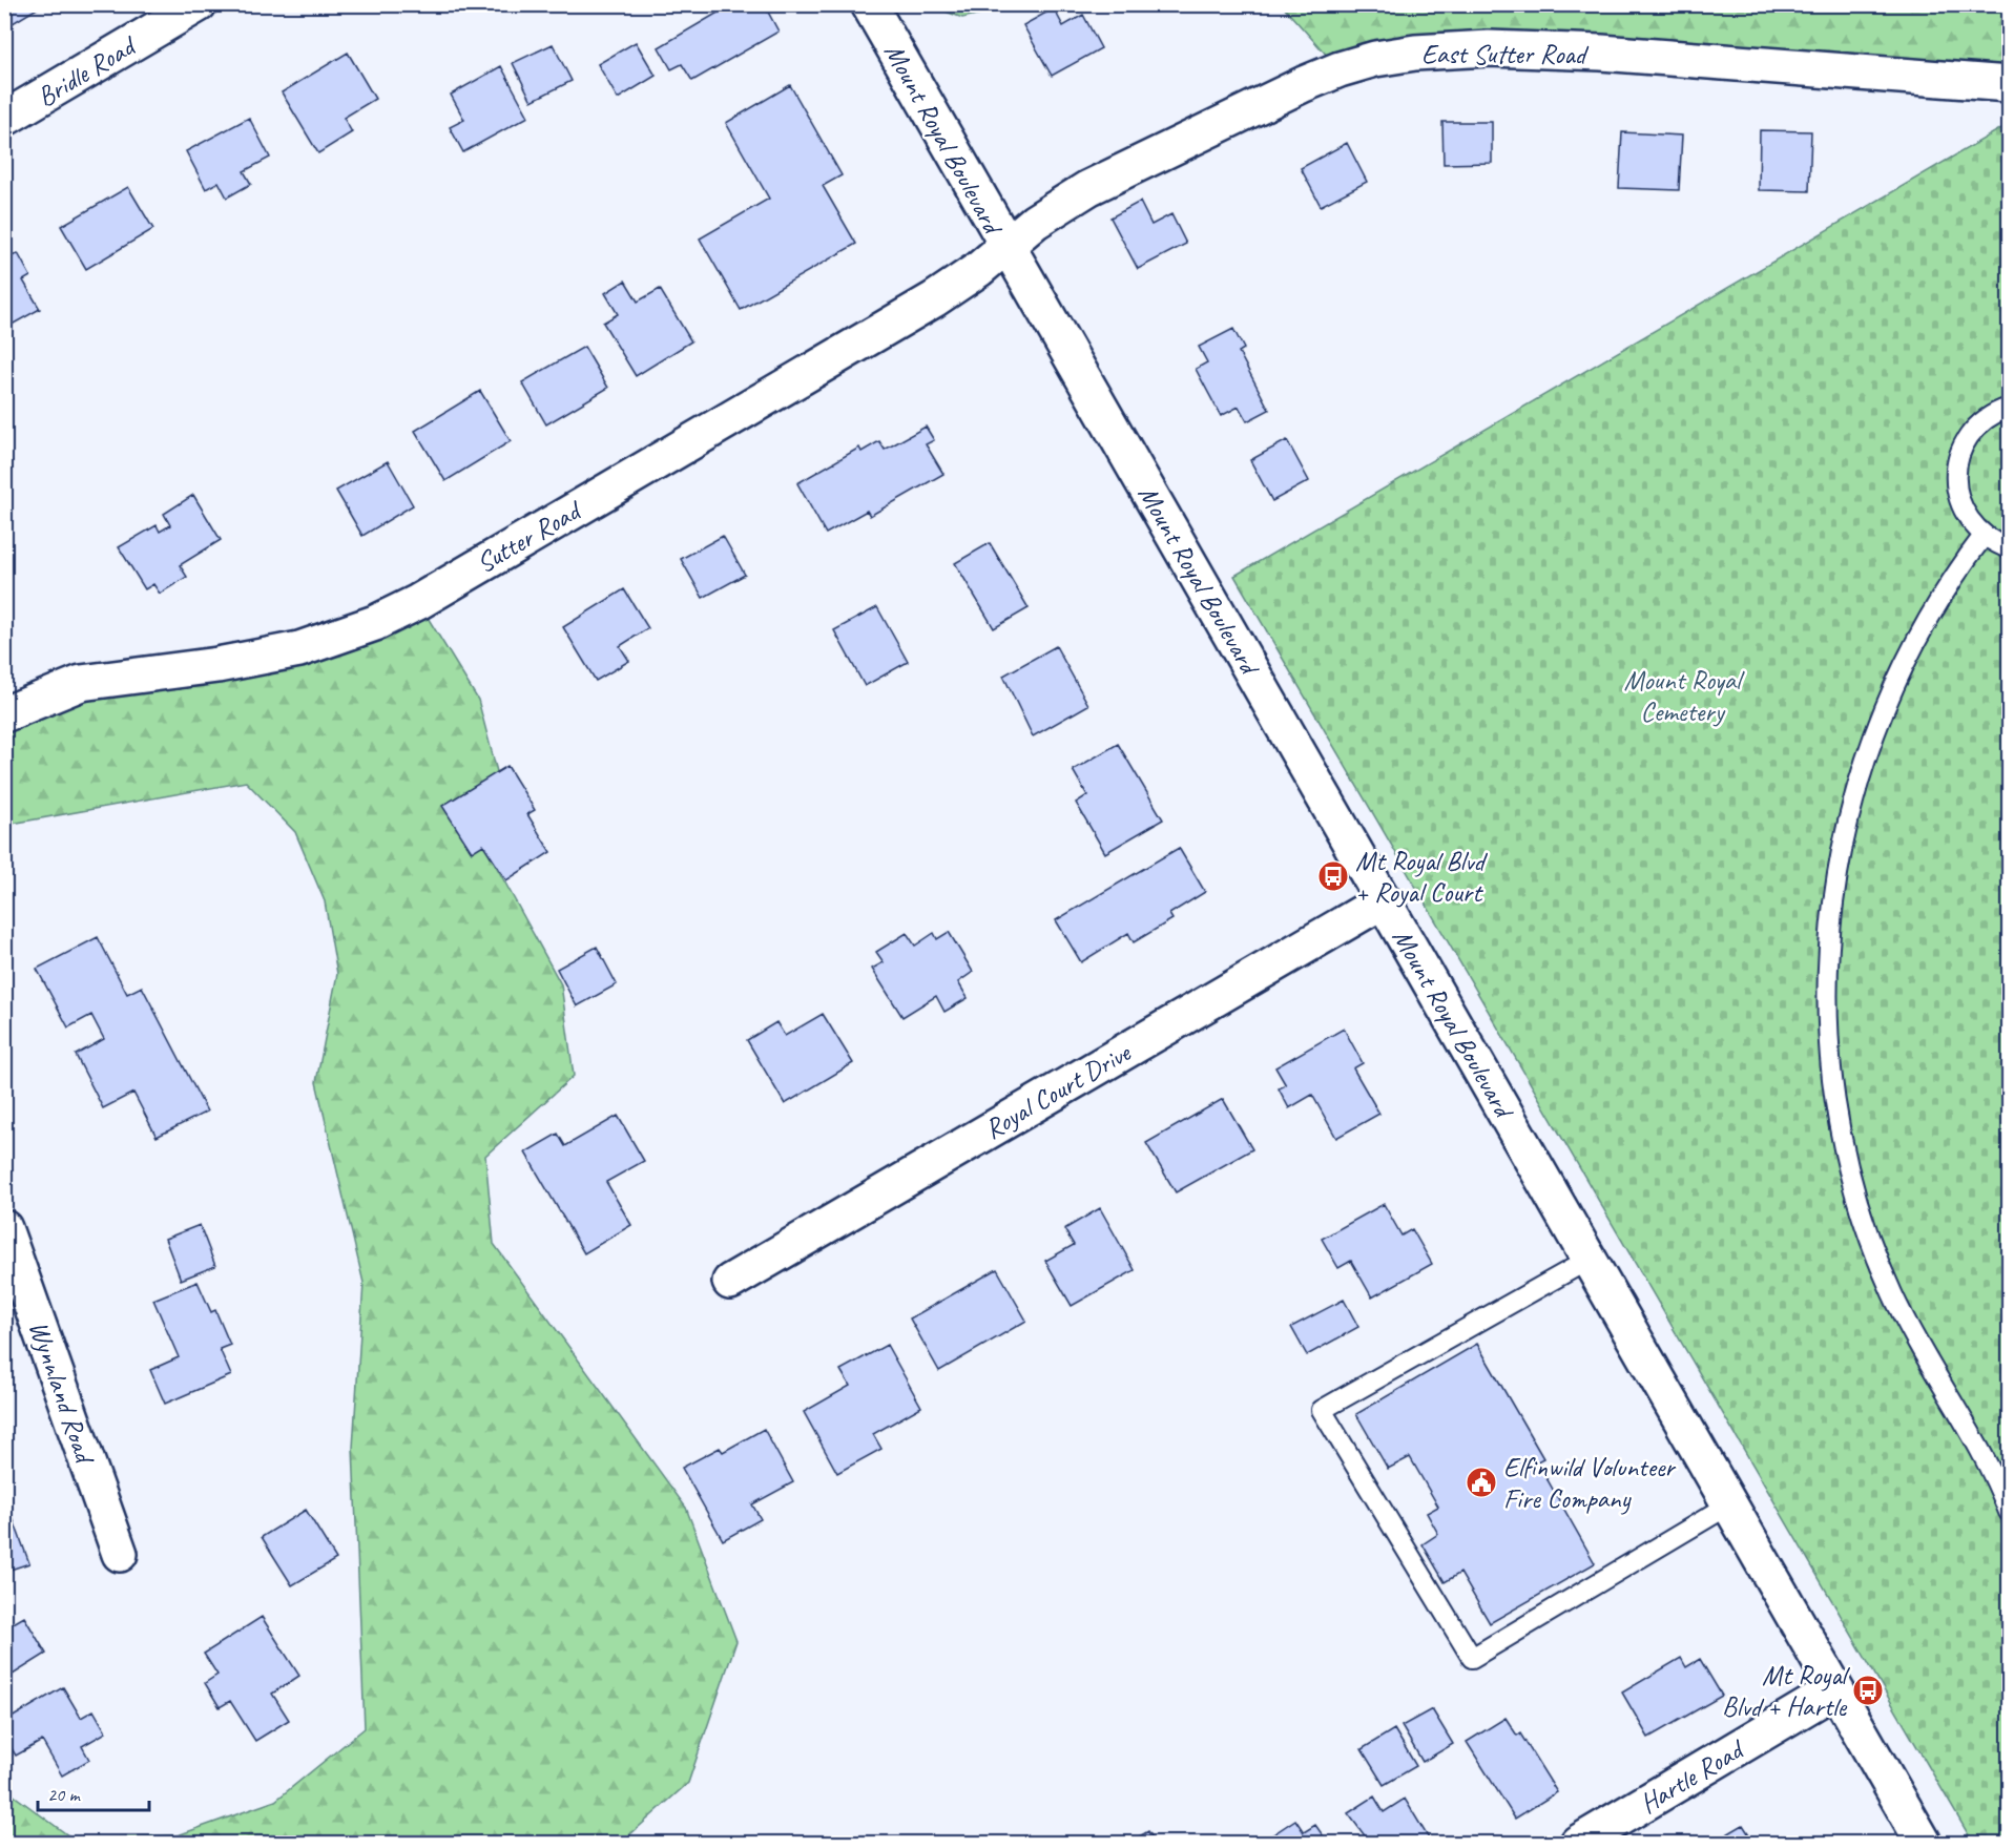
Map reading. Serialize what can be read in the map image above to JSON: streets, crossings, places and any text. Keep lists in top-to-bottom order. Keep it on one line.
{"streets":{"street":["East Sutter Road","Bridle Road","Mount Royal Boulevard","Sutter Road","Royal Court Drive","Wynnland Road","Hartle Road"]},"crossings":[["East Sutter Road","Mount Royal Boulevard"],["East Sutter Road","Sutter Road"],["Mount Royal Boulevard","Sutter Road"],["Mount Royal Boulevard","Royal Court Drive"],["Mount Royal Boulevard","Hartle Road"]],"parks":["Mount Royal Cemetery"],"places":{"bus stop":["Mt Royal Blvd + Royal Court","Mt Royal Blvd + Hartle"],"public building":["Elfinwild Volunteer Fire Company"]},"scale_bar":"20 m"}
